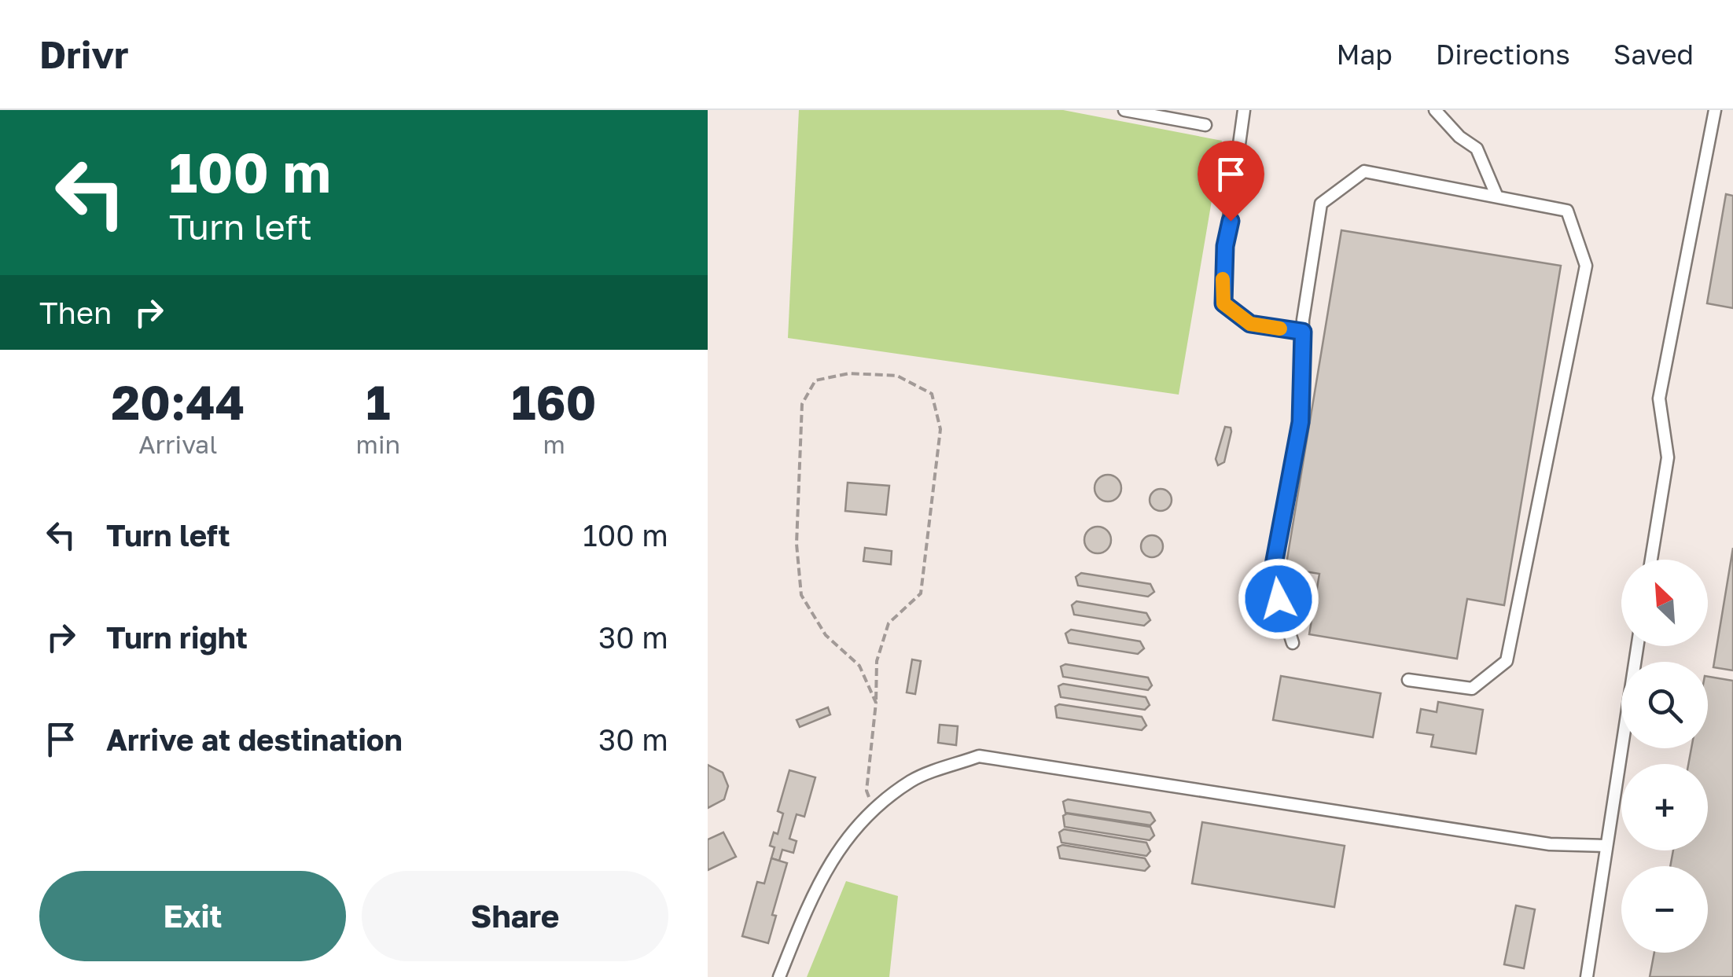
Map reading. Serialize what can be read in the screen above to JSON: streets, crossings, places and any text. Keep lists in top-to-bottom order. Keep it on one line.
{"north":"top left","page":{"header":"Drivr","nav":["Map","Directions","Saved"],"turn":["100 m","Turn left"],"then":"Then","eta":["20:44","Arrival","1","min","160","m"],"list":[{"name":"Turn left","value":"100 m"},{"name":"Turn right","value":"30 m"},{"name":"Arrive at destination","value":"30 m"}],"map_buttons":["+","−"],"buttons":["Exit","Share"]}}
